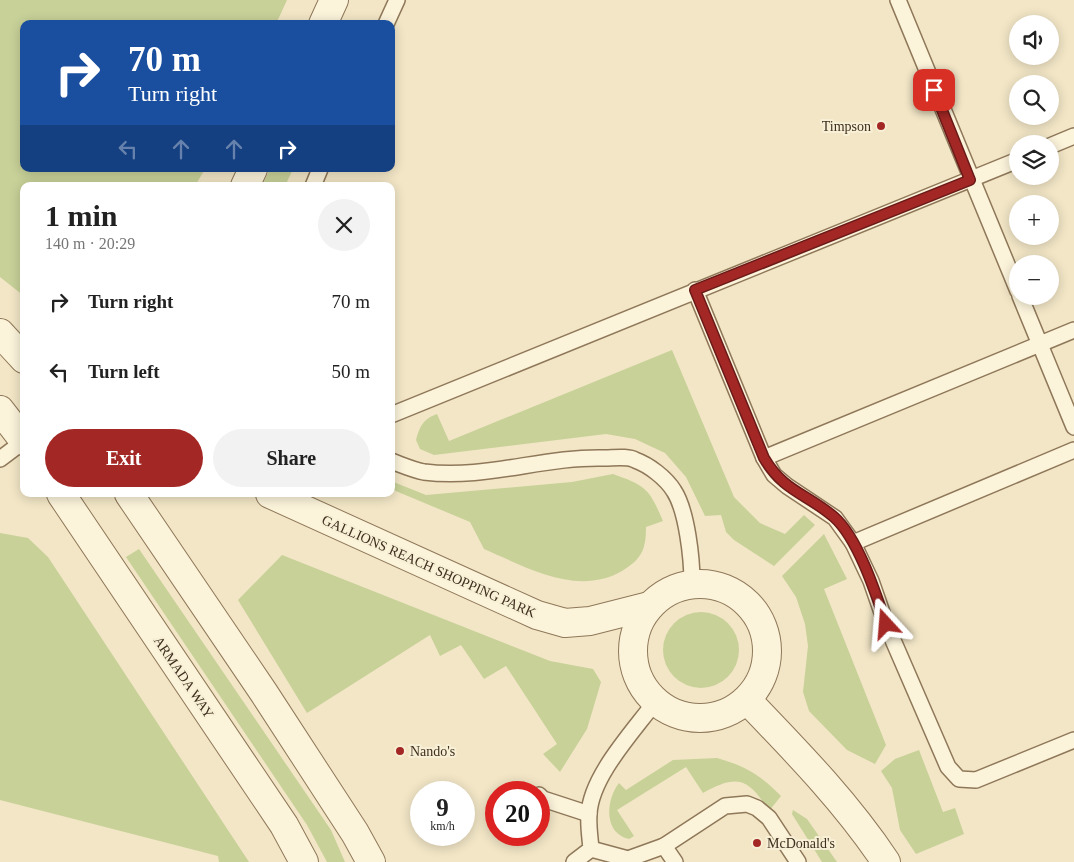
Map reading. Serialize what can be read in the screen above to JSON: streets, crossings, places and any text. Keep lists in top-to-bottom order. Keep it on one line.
{"streets":{"street":["GALLIONS REACH SHOPPING PARK","ARMADA WAY"]},"places":["Timpson","Nando's","McDonald's"],"page":{"map_buttons":["+","−"],"turn":["70 m","Turn right"],"heading":["1 min","140 m · 20:29"],"list":[{"name":"Turn right","value":"70 m"},{"name":"Turn left","value":"50 m"}],"buttons":["Exit","Share"],"speed":"9 km/h","limit":"20"}}
